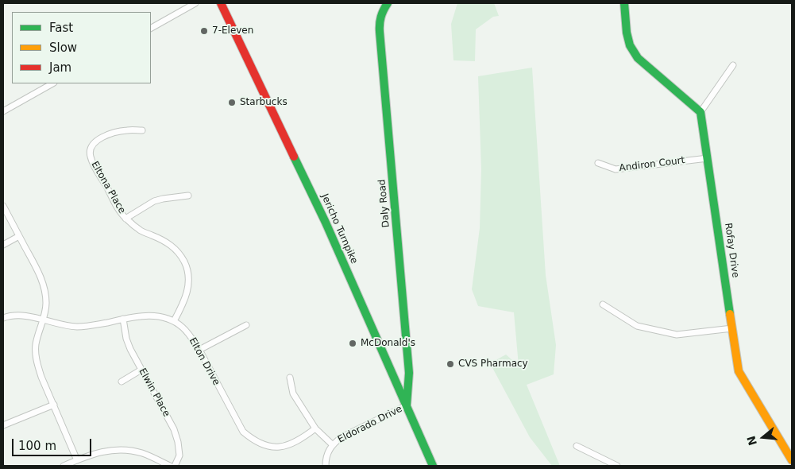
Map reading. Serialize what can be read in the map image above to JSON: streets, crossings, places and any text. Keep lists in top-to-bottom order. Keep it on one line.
{"streets":{"street":["Andiron Court","Eltona Place","Daly Road","Jericho Turnpike","Rofay Drive","Elton Drive","Elwin Place","Eldorado Drive"]},"crossings":[["Andiron Court","Rofay Drive"],["Eltona Place","Elton Drive"],["Daly Road","Jericho Turnpike"],["Daly Road","Eldorado Drive"],["Jericho Turnpike","Eldorado Drive"],["Elton Drive","Elwin Place"]],"places":["7-Eleven","Starbucks","McDonald's","CVS Pharmacy"],"legend":["Fast","Slow","Jam"],"scale_bar":"100 m","north":"left"}
